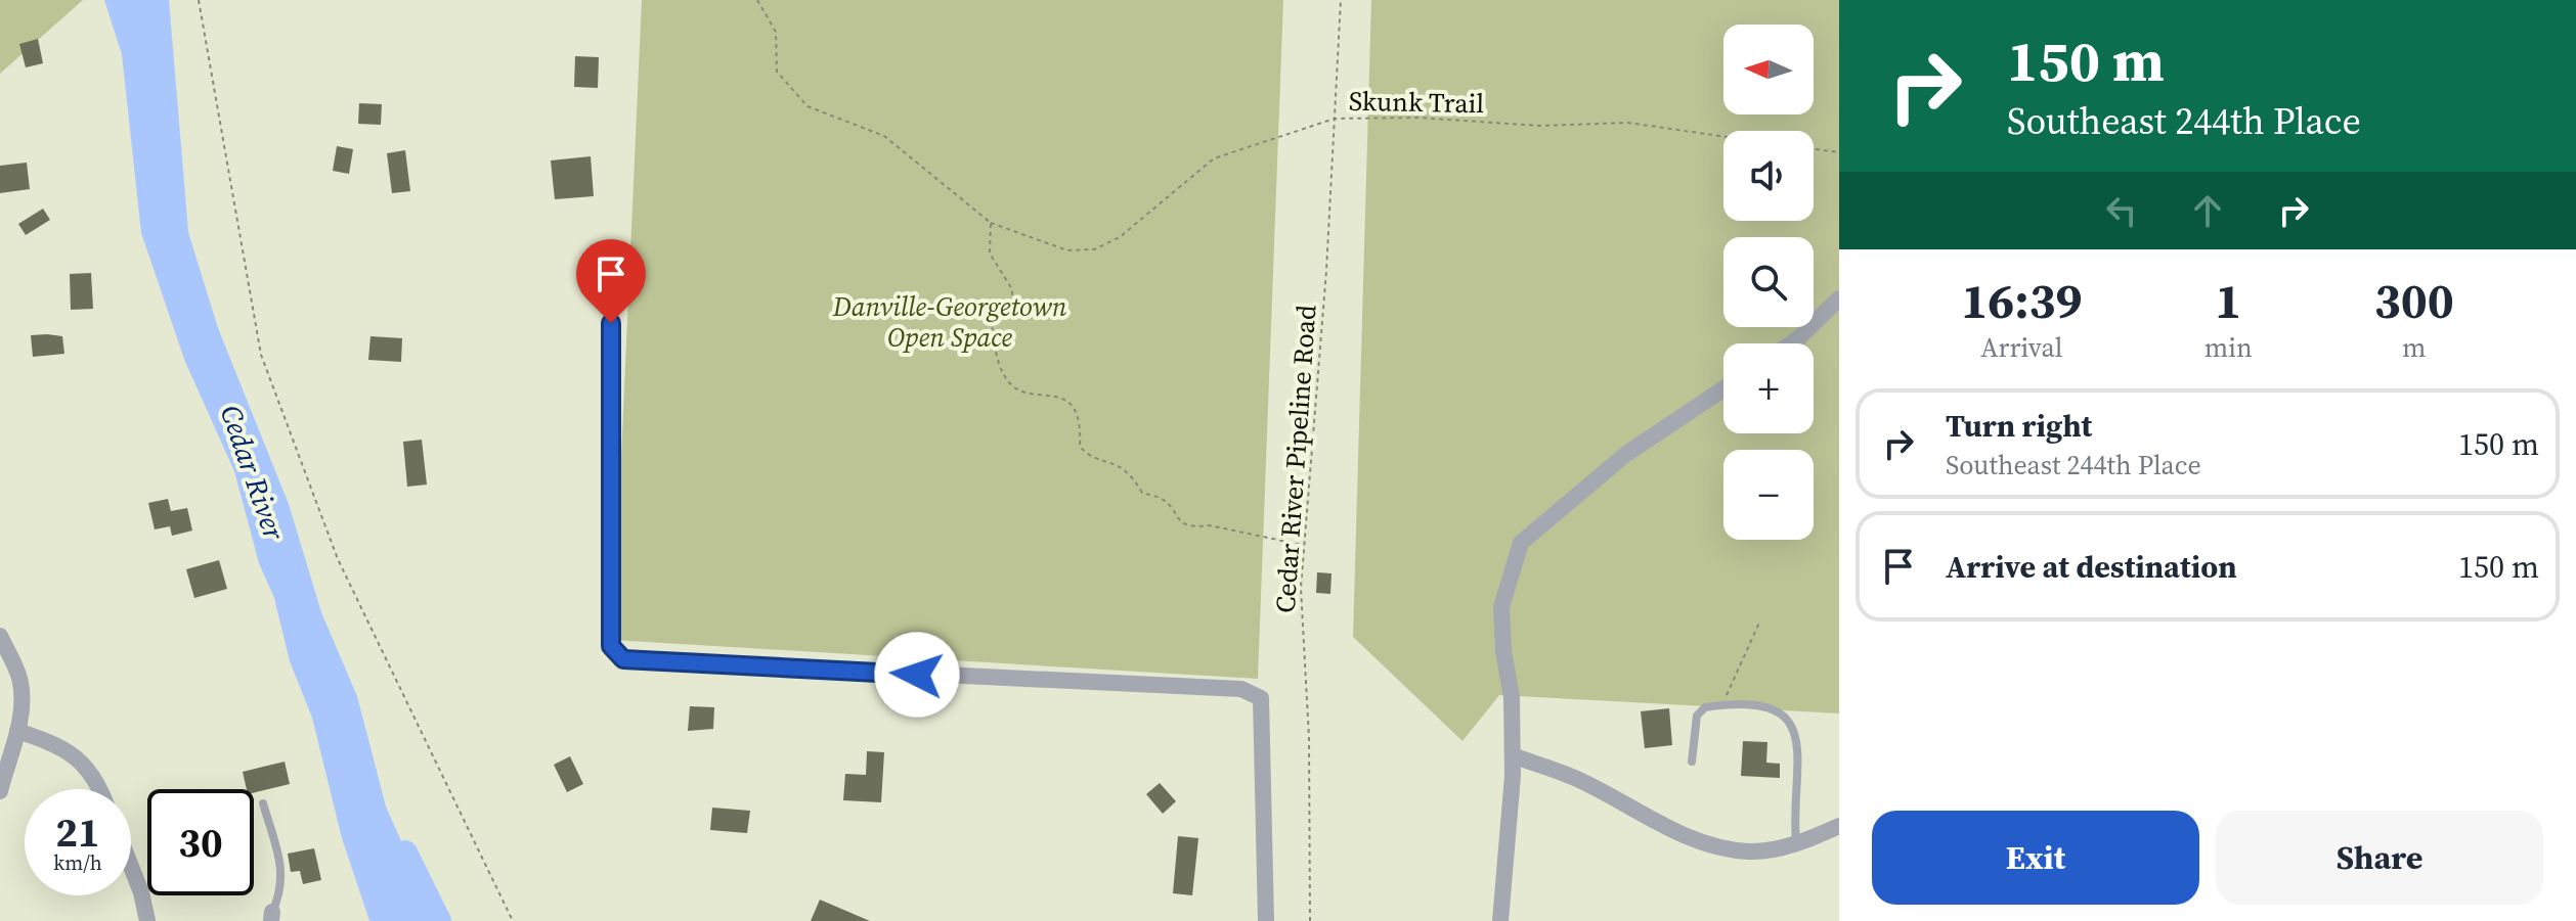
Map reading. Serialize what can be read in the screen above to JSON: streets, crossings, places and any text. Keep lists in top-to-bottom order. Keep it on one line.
{"streets":{"path":["Skunk Trail","Cedar River Pipeline Road"]},"crossings":[["Skunk Trail","Cedar River Pipeline Road"]],"water":["Cedar River"],"parks":["Danville-Georgetown Open Space"],"north":"left","page":{"turn":["150 m","Southeast 244th Place"],"map_buttons":["+","−"],"eta":["16:39","Arrival","1","min","300","m"],"list":[{"name":"Turn right","note":"Southeast 244th Place","value":"150 m"},{"name":"Arrive at destination","value":"150 m"}],"speed":"21 km/h","limit":"30","buttons":["Exit","Share"]}}
